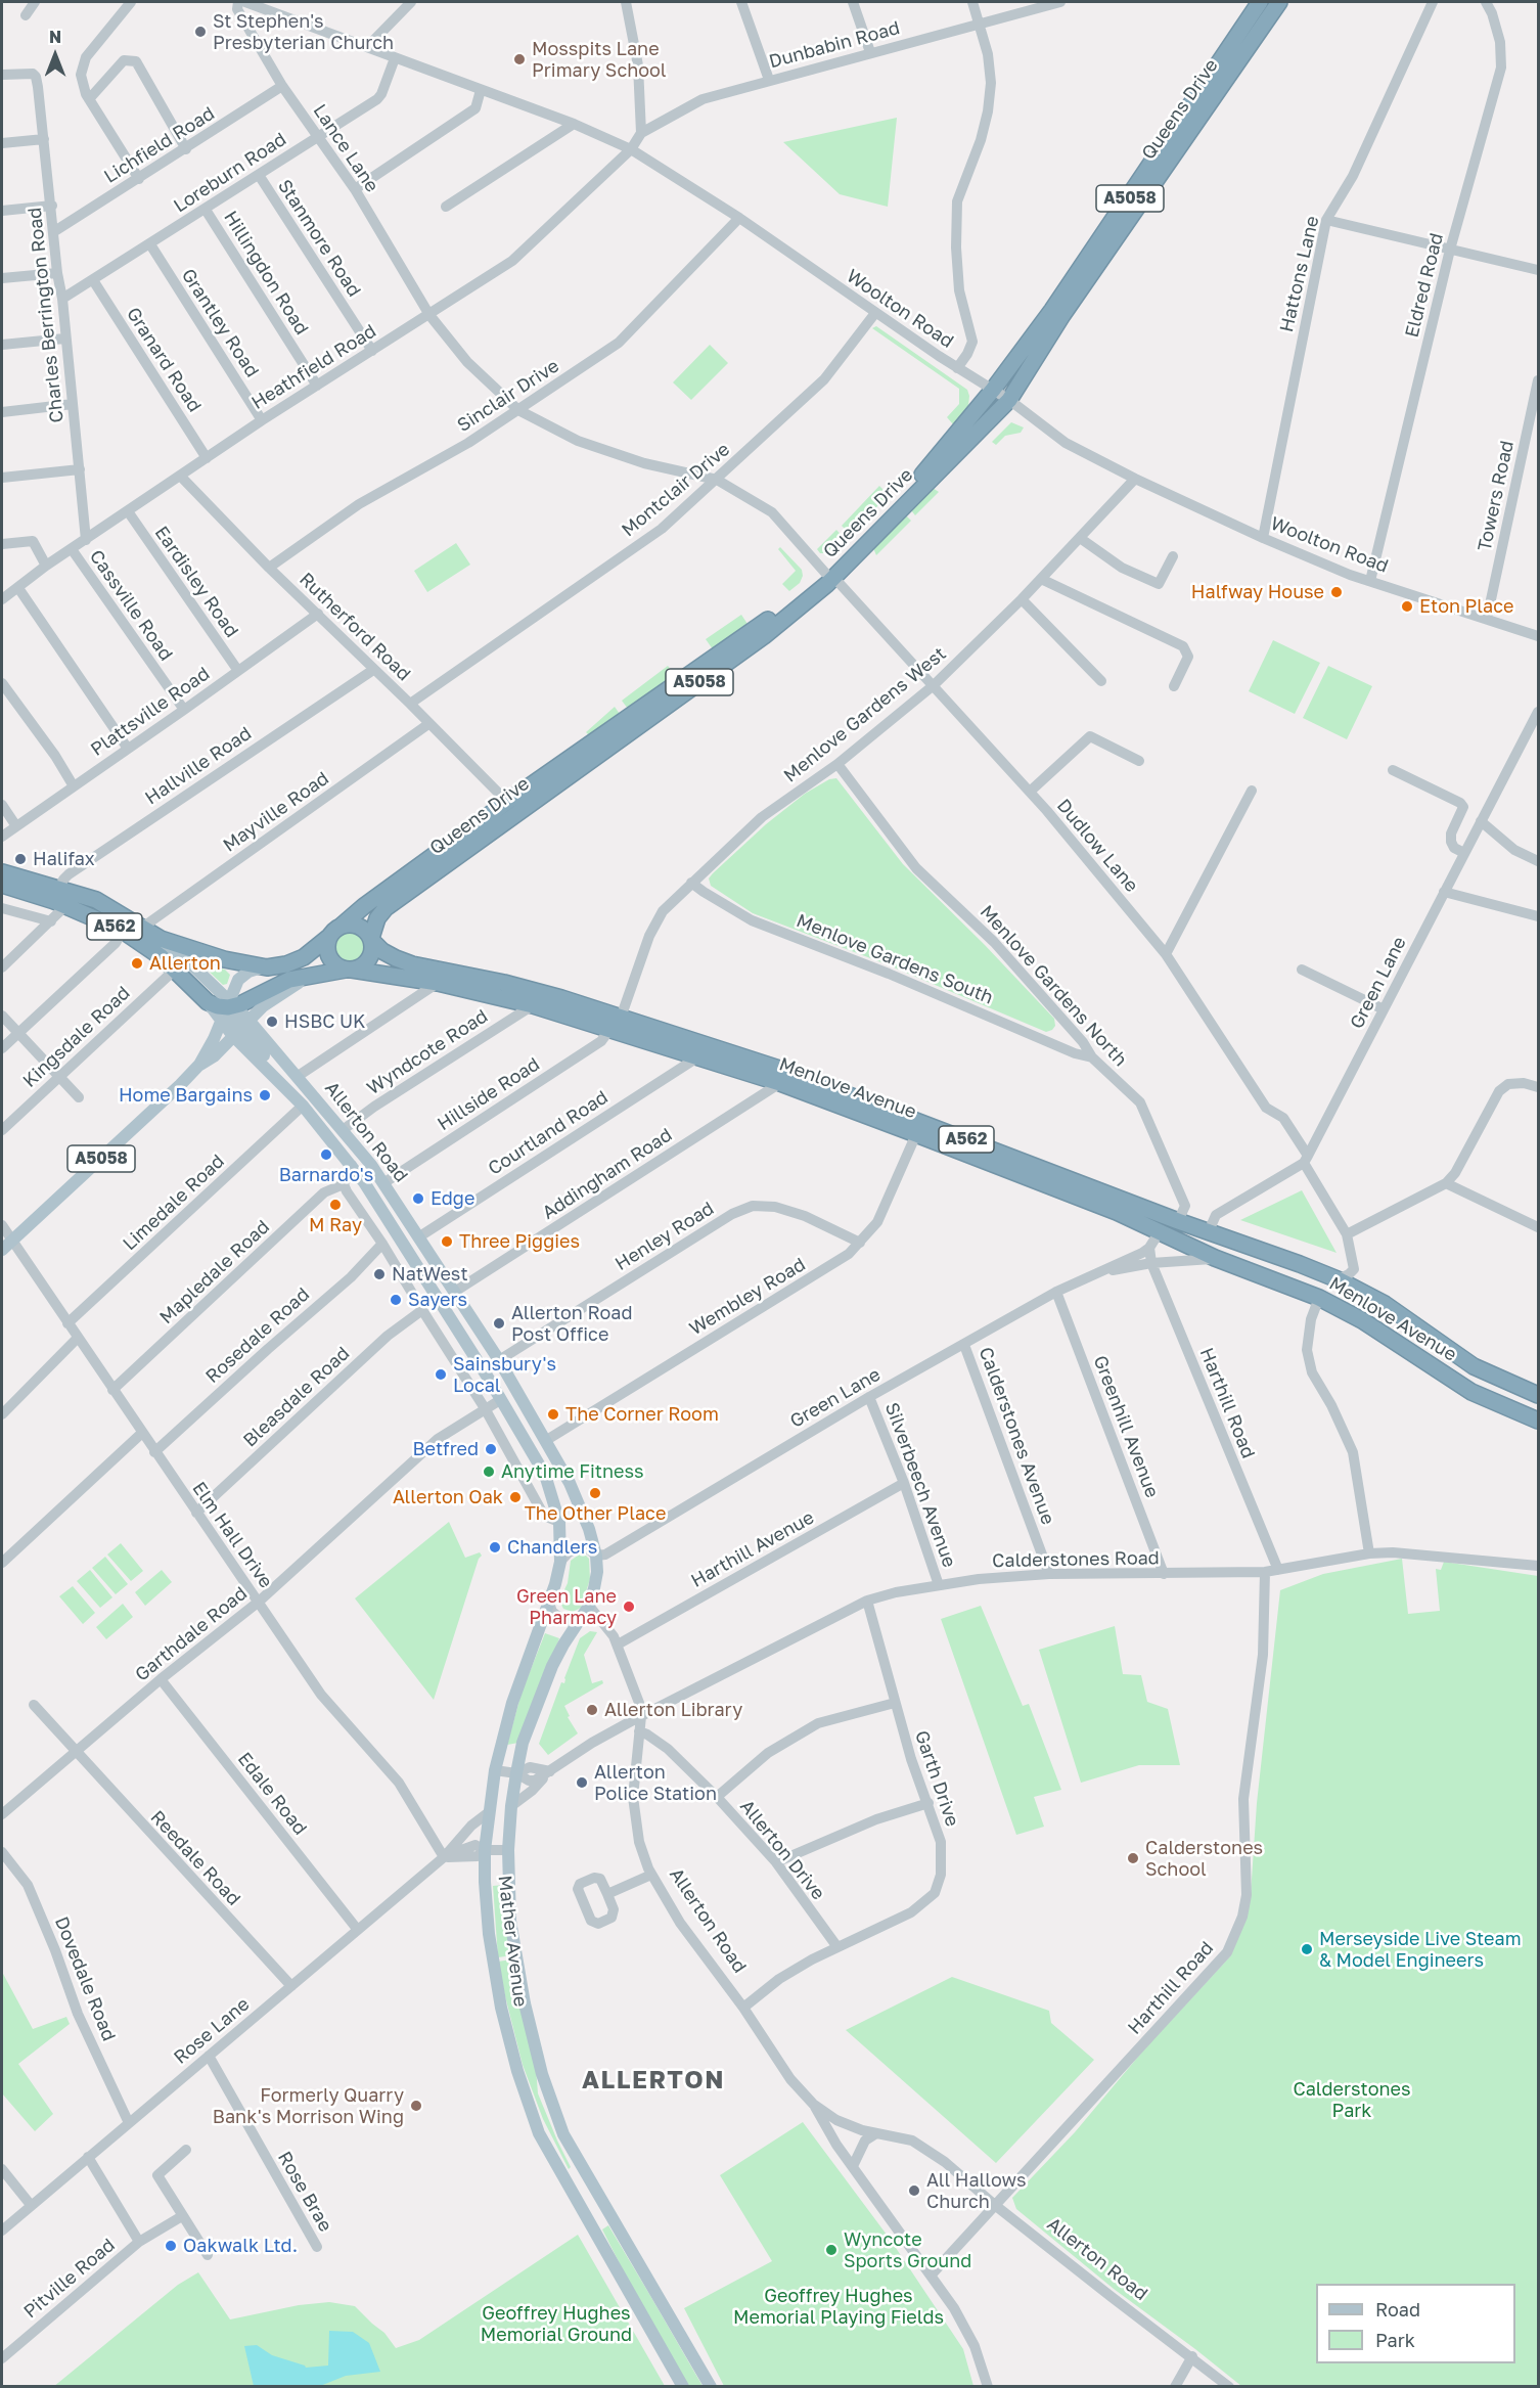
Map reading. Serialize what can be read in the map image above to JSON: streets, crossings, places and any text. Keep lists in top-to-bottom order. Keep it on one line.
{"streets":{"highway":["Queens Drive","A5058","A562","Menlove Avenue","Allerton Road"],"main road":["Mather Avenue"],"street":["Dunbabin Road","Lichfield Road","Lance Lane","Loreburn Road","Stanmore Road","Hillingdon Road","Hattons Lane","Eldred Road","Woolton Road","Charles Berrington Road","Grantley Road","Granard Road","Heathfield Road","Sinclair Drive","Montclair Drive","Towers Road","Eardisley Road","Cassville Road","Rutherford Road","Plattsville Road","Menlove Gardens West","Hallville Road","Mayville Road","Dudlow Lane","Menlove Gardens South","Green Lane","Menlove Gardens North","Kingsdale Road","Wyndcote Road","Hillside Road","Courtland Road","Addingham Road","Limedale Road","Henley Road","Mapledale Road","Wembley Road","Rosedale Road","Bleasdale Road","Harthill Road","Greenhill Avenue","Calderstones Avenue","Silverbeech Avenue","Elm Hall Drive","Harthill Avenue","Calderstones Road","Garthdale Road","Garth Drive","Edale Road","Allerton Drive","Reedale Road","Dovedale Road","Rose Lane","Rose Brae","Pitville Road"]},"crossings":[["Dunbabin Road","Woolton Road"],["Dunbabin Road","Heathfield Road"],["Queens Drive","Woolton Road"],["Queens Drive","Rutherford Road"],["Queens Drive","Dudlow Lane"],["Queens Drive","A562"],["Queens Drive","Menlove Avenue"],["Lichfield Road","Lance Lane"],["Lichfield Road","Charles Berrington Road"],["Lance Lane","Loreburn Road"],["Lance Lane","Heathfield Road"],["Lance Lane","Dudlow Lane"],["Loreburn Road","Stanmore Road"],["Loreburn Road","Hillingdon Road"],["Loreburn Road","Woolton Road"],["Loreburn Road","Charles Berrington Road"],["Loreburn Road","Grantley Road"],["Loreburn Road","Granard Road"],["A5058","A562"],["A5058","Allerton Road"],["A5058","Elm Hall Drive"],["Stanmore Road","Heathfield Road"],["Hillingdon Road","Heathfield Road"],["Hattons Lane","Woolton Road"],["Eldred Road","Woolton Road"],["Woolton Road","Heathfield Road"],["Woolton Road","Sinclair Drive"],["Woolton Road","Montclair Drive"],["Woolton Road","Towers Road"],["Woolton Road","Menlove Gardens West"],["Charles Berrington Road","Heathfield Road"],["Grantley Road","Heathfield Road"],["Granard Road","Heathfield Road"],["Heathfield Road","Eardisley Road"],["Heathfield Road","Cassville Road"],["Heathfield Road","Rutherford Road"],["Heathfield Road","Dudlow Lane"],["Sinclair Drive","Rutherford Road"],["Sinclair Drive","Dudlow Lane"],["Montclair Drive","Rutherford Road"],["Montclair Drive","Dudlow Lane"],["Eardisley Road","Plattsville Road"],["Cassville Road","Plattsville Road"],["Rutherford Road","Plattsville Road"],["Rutherford Road","Hallville Road"],["Rutherford Road","Mayville Road"],["Menlove Gardens West","Dudlow Lane"],["Menlove Gardens West","Menlove Gardens South"],["Menlove Gardens West","Menlove Gardens North"],["Menlove Gardens West","Menlove Avenue"],["Hallville Road","Allerton Road"],["Mayville Road","Allerton Road"],["Dudlow Lane","Green Lane"],["Dudlow Lane","Menlove Avenue"],["A562","Menlove Avenue"],["A562","Allerton Road"],["Menlove Gardens South","Menlove Gardens North"],["Green Lane","Menlove Avenue"],["Green Lane","Harthill Road"],["Green Lane","Greenhill Avenue"],["Green Lane","Calderstones Avenue"],["Green Lane","Silverbeech Avenue"],["Green Lane","Mather Avenue"],["Menlove Gardens North","Menlove Avenue"],["Kingsdale Road","Allerton Road"],["Wyndcote Road","Menlove Avenue"],["Wyndcote Road","Allerton Road"],["Menlove Avenue","Hillside Road"],["Menlove Avenue","Courtland Road"],["Menlove Avenue","Addingham Road"],["Menlove Avenue","Wembley Road"],["Hillside Road","Allerton Road"],["Allerton Road","Courtland Road"],["Allerton Road","Addingham Road"],["Allerton Road","Limedale Road"],["Allerton Road","Henley Road"],["Allerton Road","Mapledale Road"],["Allerton Road","Wembley Road"],["Allerton Road","Harthill Road"],["Allerton Road","Harthill Avenue"],["Allerton Road","Calderstones Road"],["Allerton Road","Garthdale Road"],["Allerton Road","Garth Drive"],["Allerton Road","Allerton Drive"],["Allerton Road","Mather Avenue"],["Limedale Road","Elm Hall Drive"],["Henley Road","Wembley Road"],["Mapledale Road","Elm Hall Drive"],["Rosedale Road","Elm Hall Drive"],["Bleasdale Road","Elm Hall Drive"],["Harthill Road","Calderstones Road"],["Greenhill Avenue","Calderstones Road"],["Calderstones Avenue","Calderstones Road"],["Silverbeech Avenue","Harthill Avenue"],["Silverbeech Avenue","Calderstones Road"],["Elm Hall Drive","Garthdale Road"],["Elm Hall Drive","Rose Lane"],["Calderstones Road","Garth Drive"],["Garthdale Road","Edale Road"],["Garthdale Road","Reedale Road"],["Garth Drive","Allerton Drive"],["Edale Road","Rose Lane"],["Reedale Road","Rose Lane"],["Mather Avenue","Rose Lane"],["Dovedale Road","Rose Lane"],["Rose Lane","Rose Brae"],["Rose Lane","Pitville Road"]],"districts":["ALLERTON"],"parks":["Calderstones Park","Geoffrey Hughes Memorial Playing Fields","Geoffrey Hughes Memorial Ground"],"places":["St Stephen's Presbyterian Church","Mosspits Lane Primary School","Halfway House","Eton Place","Halifax","Allerton","HSBC UK","Home Bargains","Barnardo's","Edge","M Ray","Three Piggies","NatWest","Sayers","Allerton Road Post Office","Sainsbury's Local","The Corner Room","Betfred","Anytime Fitness","The Other Place","Allerton Oak","Chandlers","Green Lane Pharmacy","Allerton Library","Allerton Police Station","Calderstones School","Merseyside Live Steam & Model Engineers","Formerly Quarry Bank's Morrison Wing","All Hallows Church","Oakwalk Ltd.","Wyncote Sports Ground"],"legend":["Road","Park"],"north":"top"}
